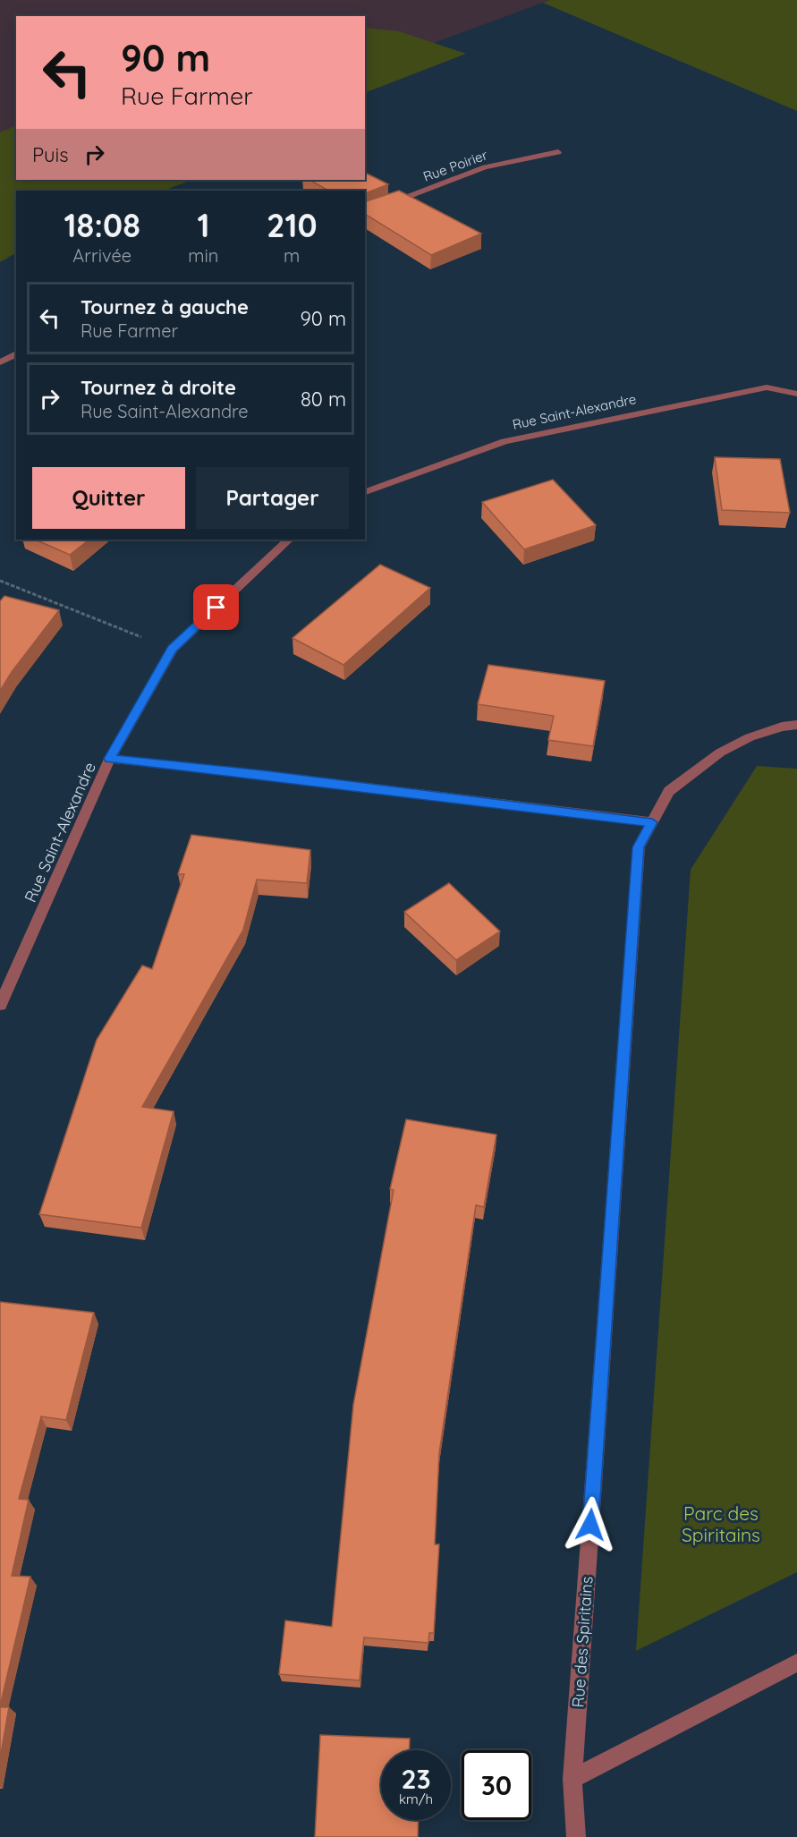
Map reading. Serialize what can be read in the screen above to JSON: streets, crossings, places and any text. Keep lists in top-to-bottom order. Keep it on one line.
{"streets":{"street":["Rue Poirier","Rue Saint-Alexandre","Rue des Spiritains"]},"parks":["Parc des Spiritains"],"page":{"turn":["90 m","Rue Farmer"],"then":"Puis","eta":["18:08","Arrivée","1","min","210","m"],"list":[{"name":"Tournez à gauche","note":"Rue Farmer","value":"90 m"},{"name":"Tournez à droite","note":"Rue Saint-Alexandre","value":"80 m"}],"buttons":["Quitter","Partager"],"speed":"23 km/h","limit":"30"}}
